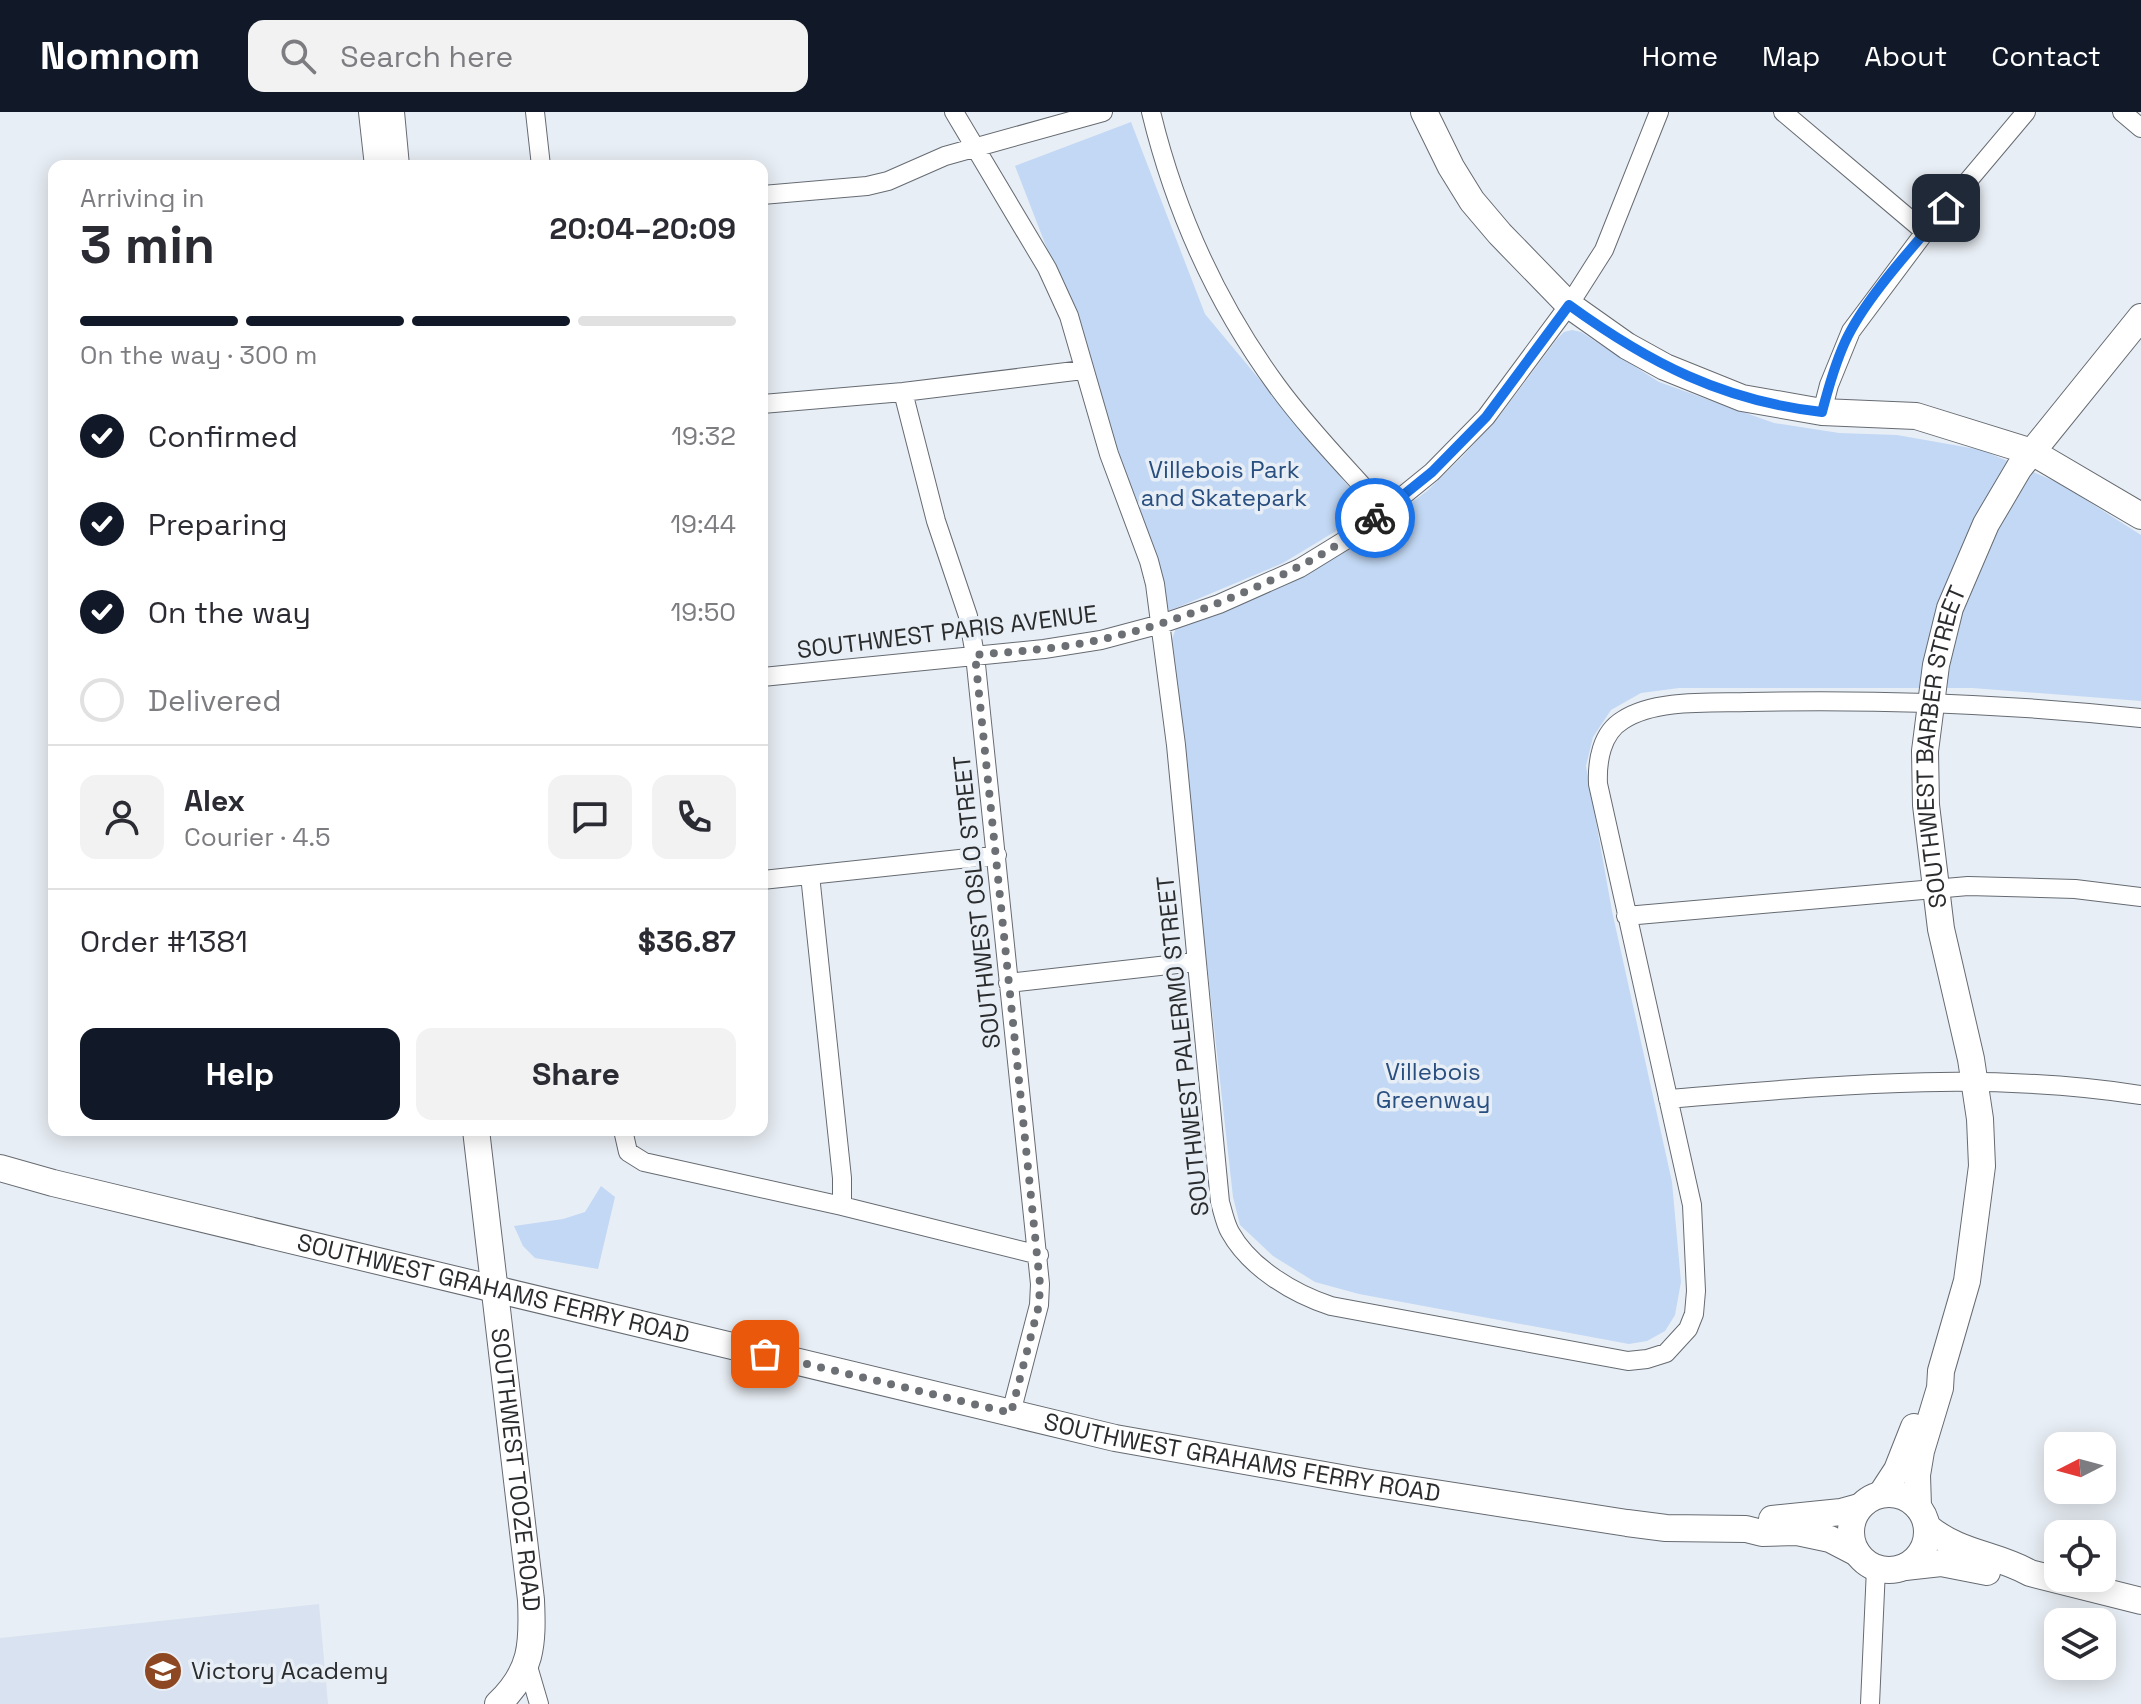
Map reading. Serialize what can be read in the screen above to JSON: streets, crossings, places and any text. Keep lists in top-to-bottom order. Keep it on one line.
{"streets":{"main road":["SOUTHWEST BARBER STREET","SOUTHWEST GRAHAMS FERRY ROAD","SOUTHWEST TOOZE ROAD"],"street":["SOUTHWEST PARIS AVENUE","SOUTHWEST OSLO STREET","SOUTHWEST PALERMO STREET"]},"crossings":[["SOUTHWEST PARIS AVENUE","SOUTHWEST OSLO STREET"],["SOUTHWEST PARIS AVENUE","SOUTHWEST PALERMO STREET"],["SOUTHWEST BARBER STREET","SOUTHWEST PALERMO STREET"],["SOUTHWEST BARBER STREET","SOUTHWEST GRAHAMS FERRY ROAD"],["SOUTHWEST OSLO STREET","SOUTHWEST GRAHAMS FERRY ROAD"],["SOUTHWEST GRAHAMS FERRY ROAD","SOUTHWEST TOOZE ROAD"]],"parks":["Villebois Park and Skatepark","Villebois Greenway"],"places":{"school or university":["Victory Academy"]},"north":"left","page":{"header":"Nomnom","search":"Search here","nav":["Home","Map","About","Contact"],"heading":["3 min","Arriving in","20:04–20:09"],"panel":["Alex","Courier · 4.5","Order #1381","$36.87"],"bar":"On the way · 300 m","list":[["Confirmed","19:32"],["Preparing","19:44"],["On the way","19:50"],"Delivered"],"buttons":["Help","Share"]}}
